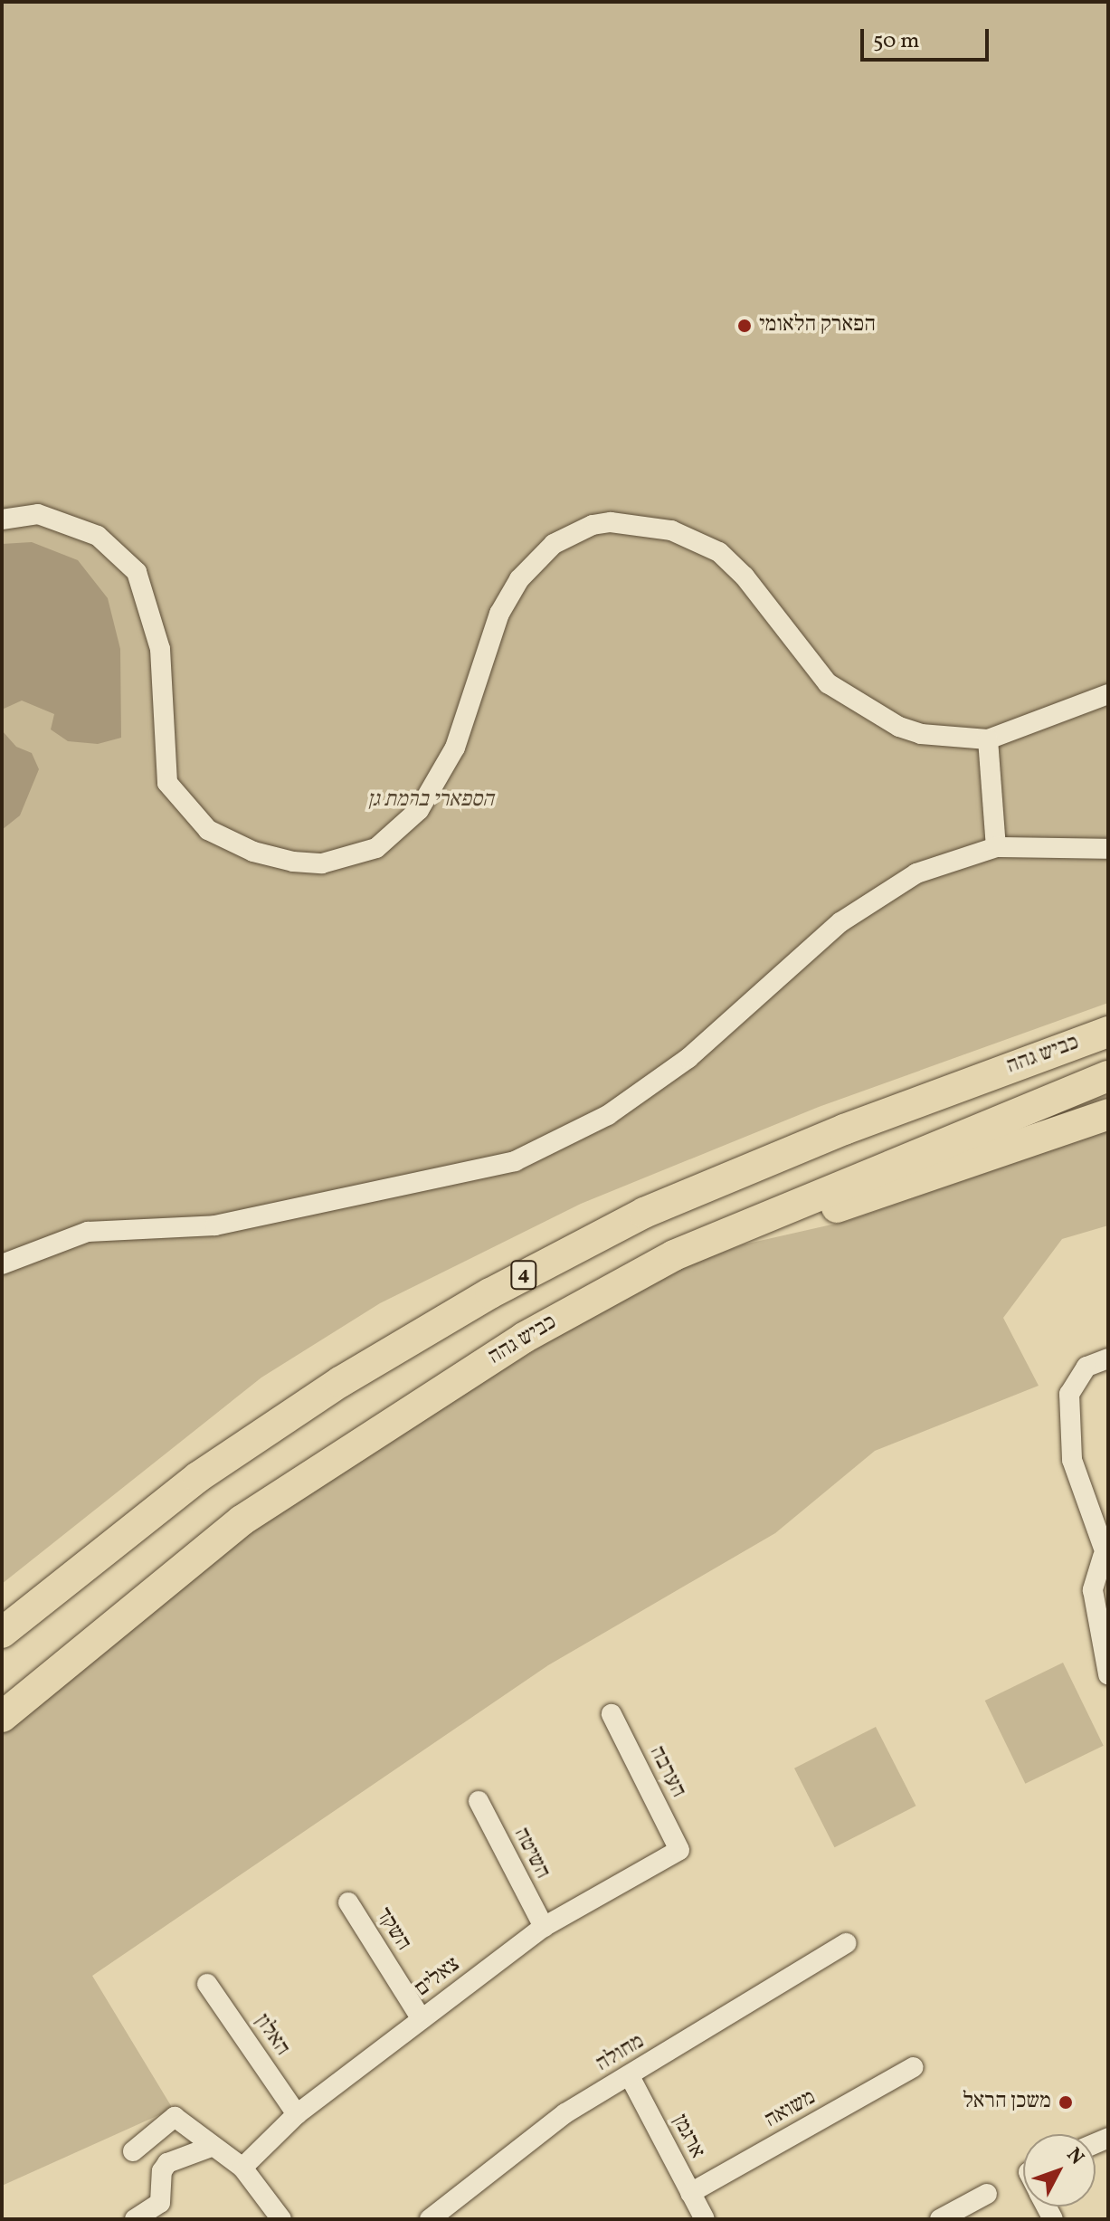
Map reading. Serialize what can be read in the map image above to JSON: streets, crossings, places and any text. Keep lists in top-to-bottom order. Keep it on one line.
{"streets":{"highway":["כביש גהה","4"],"street":["הערבה","השיטה","השקד","צאלים","האלון","מחולה","משואה","ארגמן"]},"crossings":[["הערבה","צאלים"],["השיטה","צאלים"],["השקד","צאלים"],["צאלים","האלון"],["מחולה","ארגמן"],["משואה","ארגמן"]],"parks":["הספארי ברמת גן"],"places":["הפארק הלאומי","משכן הראל"],"scale_bar":"50 m","north":"top right"}
